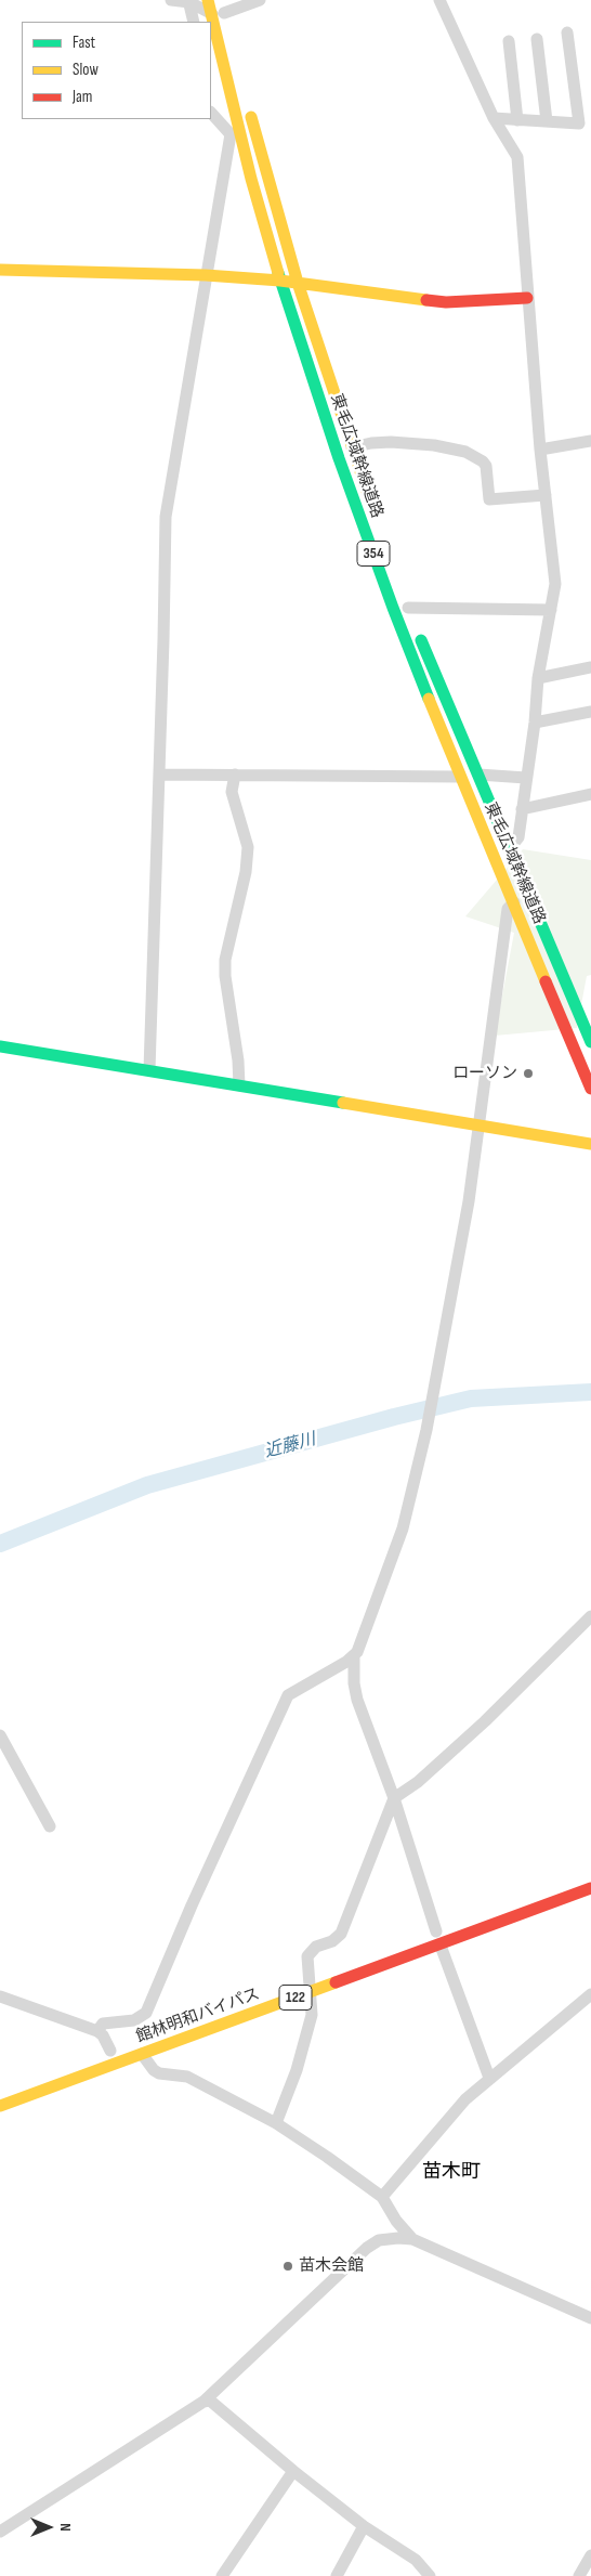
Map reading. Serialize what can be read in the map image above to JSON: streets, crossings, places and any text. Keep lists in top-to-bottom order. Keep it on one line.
{"streets":{"main road":["東毛広域幹線道路","354","122","館林明和バイパス"]},"districts":["苗木町"],"water":["近藤川"],"places":["ローソン","苗木会館"],"legend":["Fast","Slow","Jam"],"north":"right"}
